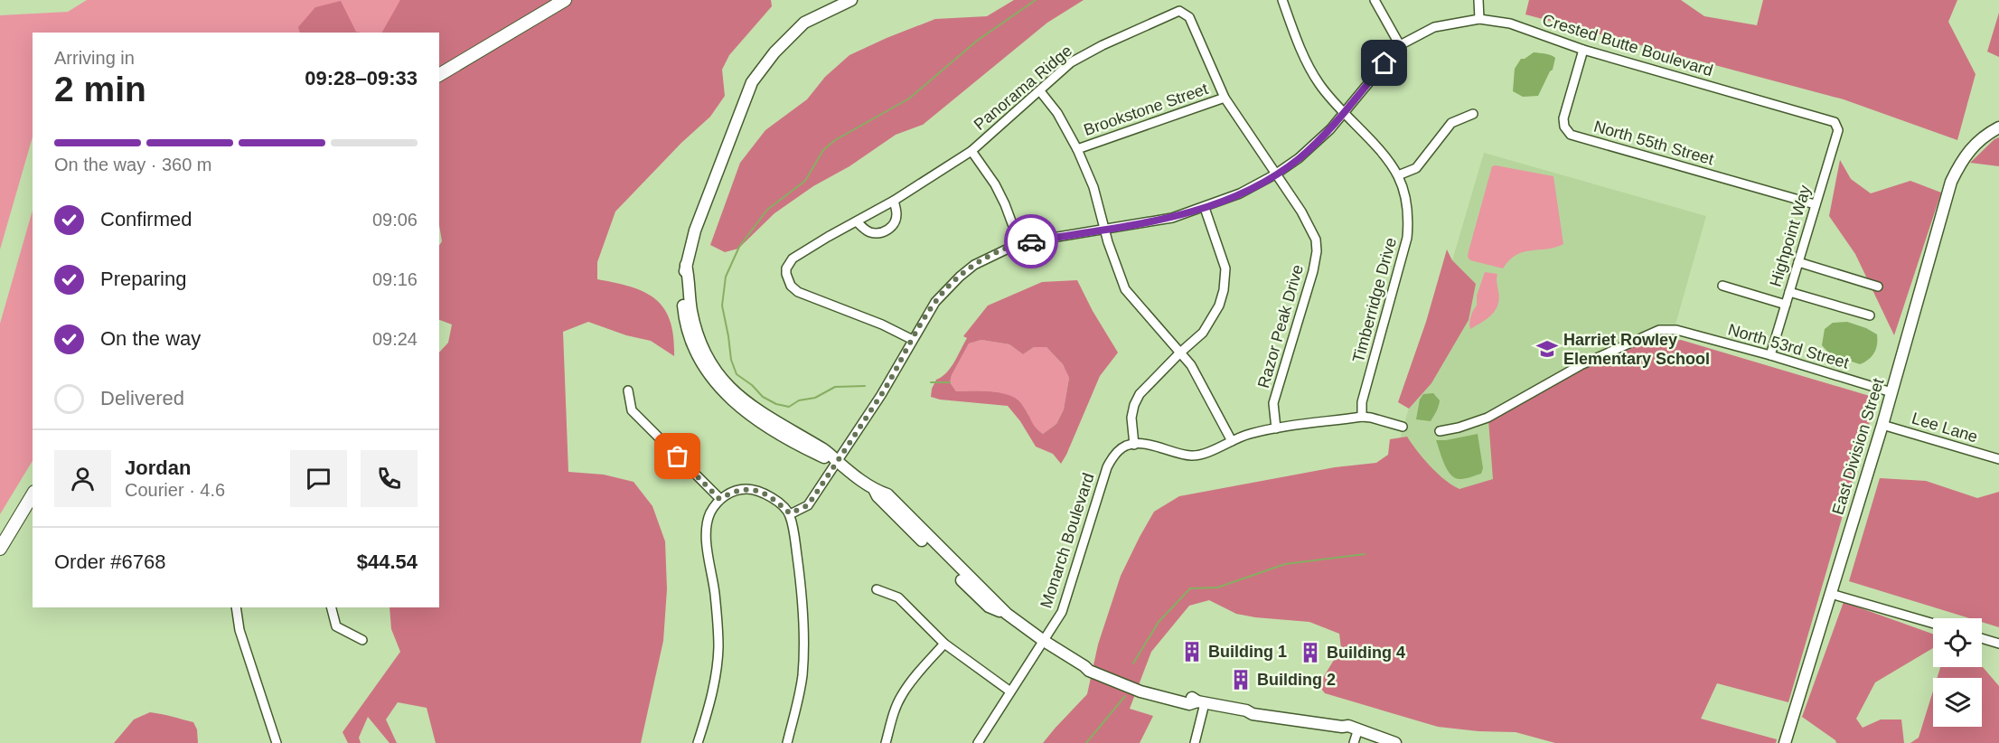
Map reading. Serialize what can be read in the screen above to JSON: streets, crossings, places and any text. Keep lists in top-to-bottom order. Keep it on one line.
{"streets":{"street":["Crested Butte Boulevard","Panorama Ridge","Brookstone Street","North 55th Street","Highpoint Way","Timberridge Drive","Razor Peak Drive","North 53rd Street","Lee Lane","East Division Street","Monarch Boulevard"]},"crossings":[["Crested Butte Boulevard","Panorama Ridge"],["Crested Butte Boulevard","North 55th Street"],["Crested Butte Boulevard","Highpoint Way"],["Crested Butte Boulevard","Timberridge Drive"],["Crested Butte Boulevard","Razor Peak Drive"],["Panorama Ridge","Razor Peak Drive"],["Brookstone Street","Razor Peak Drive"],["North 55th Street","Highpoint Way"],["Highpoint Way","North 53rd Street"],["North 53rd Street","East Division Street"],["Lee Lane","East Division Street"]],"places":{"school or university":["Harriet Rowley Elementary School"],"building":["Building 1","Building 4","Building 2"]},"page":{"heading":["2 min","Arriving in","09:28–09:33"],"panel":["Jordan","Courier · 4.6","Order #6768","$44.54"],"bar":"On the way · 360 m","list":[["Confirmed","09:06"],["Preparing","09:16"],["On the way","09:24"],"Delivered"]}}
